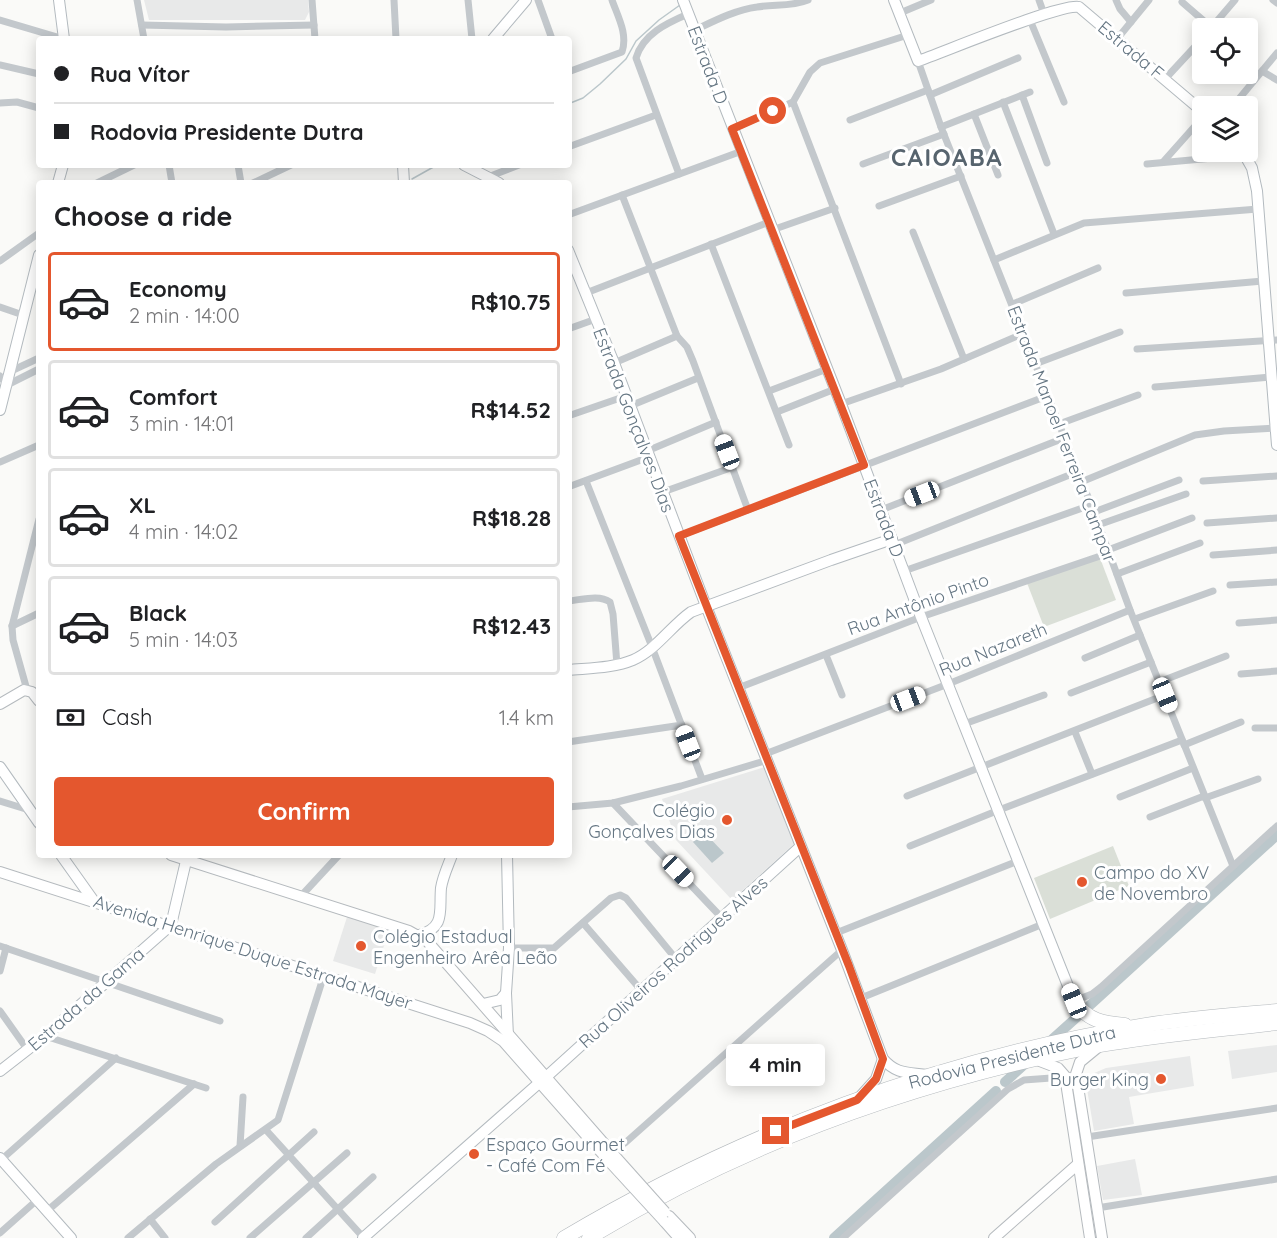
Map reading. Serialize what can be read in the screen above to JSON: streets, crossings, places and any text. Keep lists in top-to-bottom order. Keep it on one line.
{"streets":{"highway":["Rodovia Presidente Dutra"],"street":["Estrada F","Estrada D","Estrada Gonçalves Dias","Estrada Manoel Ferreira Campar","Rua Antônio Pinto","Rua Nazareth","Avenida Henrique Duque Estrada Mayer","Rua Oliveiros Rodrigues Alves","Estrada da Gama"]},"crossings":[["Estrada F","Estrada Manoel Ferreira Campar"],["Estrada D","Rua Antônio Pinto"],["Estrada D","Rua Nazareth"],["Estrada Gonçalves Dias","Rua Antônio Pinto"],["Estrada Gonçalves Dias","Rua Nazareth"],["Estrada Gonçalves Dias","Rua Oliveiros Rodrigues Alves"],["Estrada Manoel Ferreira Campar","Rua Antônio Pinto"],["Estrada Manoel Ferreira Campar","Rua Nazareth"],["Avenida Henrique Duque Estrada Mayer","Estrada da Gama"]],"districts":["CAIOABA"],"places":["Colégio Gonçalves Dias","Campo do XV de Novembro","Colégio Estadual Engenheiro Arêa Leão","Burger King","Espaço Gourmet - Café Com Fé"],"page":{"banner":["Rua Vítor","Rodovia Presidente Dutra"],"heading":"Choose a ride","list":[{"name":"Economy","note":"2 min · 14:00","value":"R$10.75"},{"name":"Comfort","note":"3 min · 14:01","value":"R$14.52"},{"name":"XL","note":"4 min · 14:02","value":"R$18.28"},{"name":"Black","note":"5 min · 14:03","value":"R$12.43"}],"pay":["Cash","1.4 km"],"buttons":"Confirm","bubble":"4 min"}}
